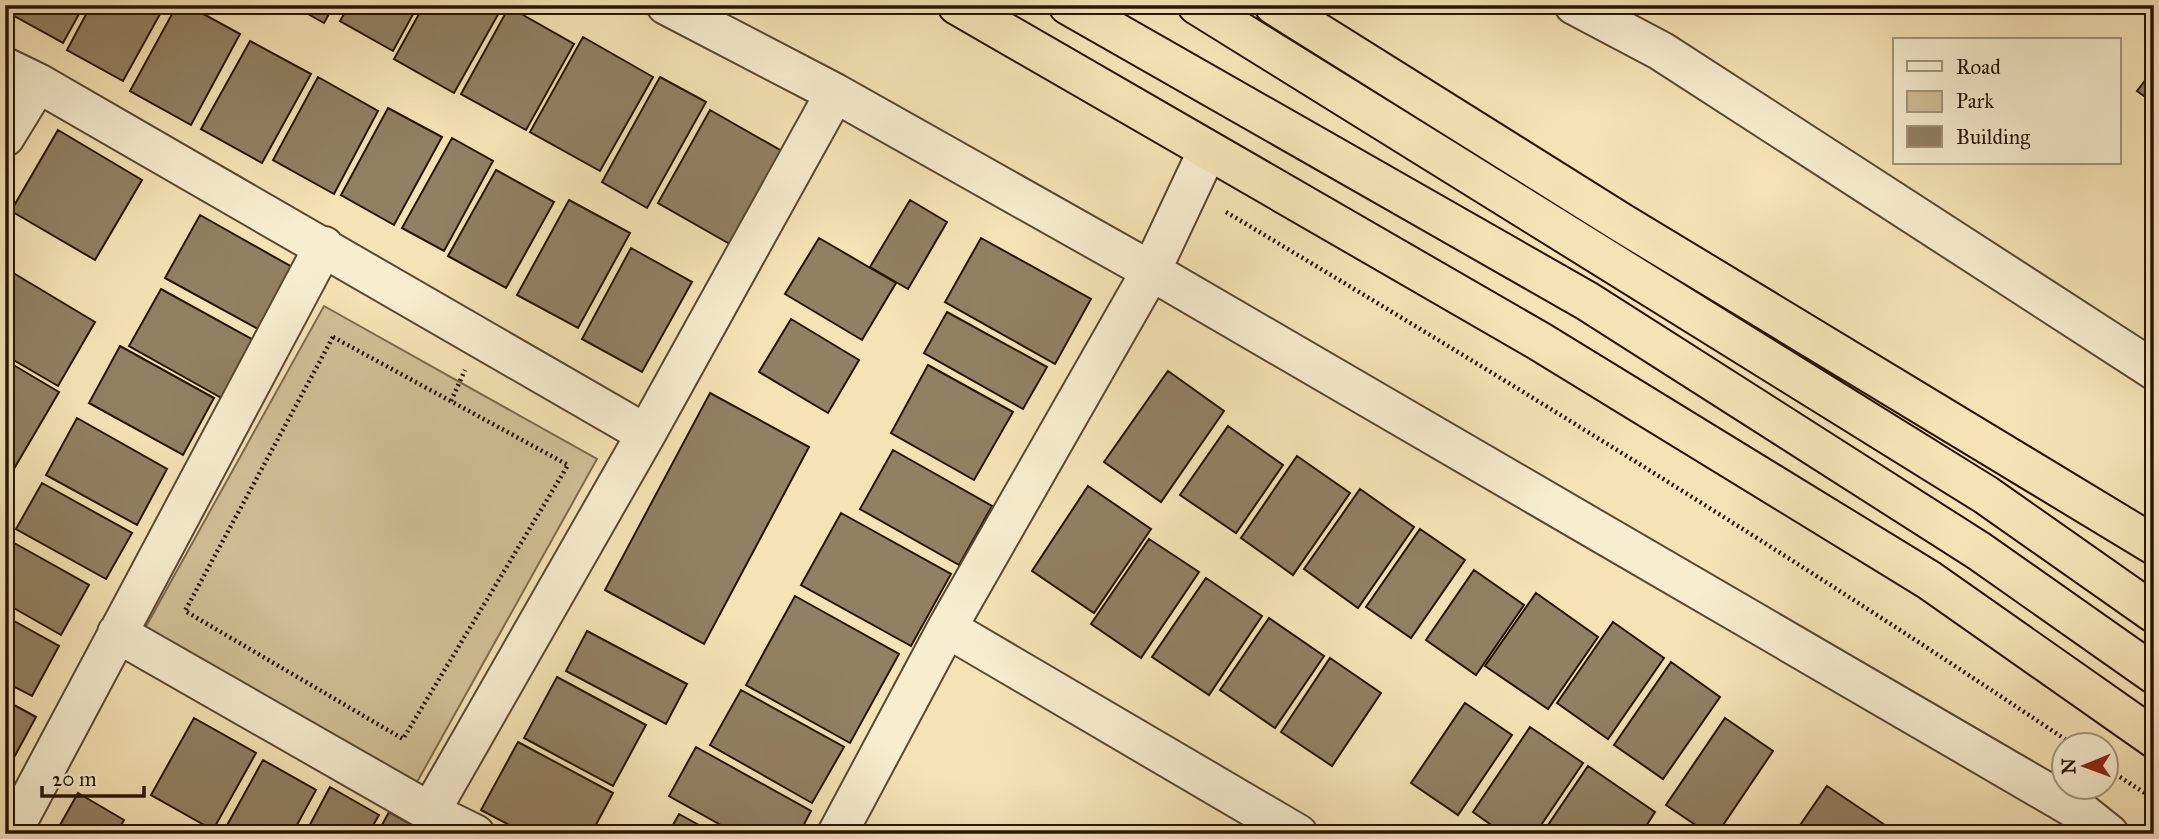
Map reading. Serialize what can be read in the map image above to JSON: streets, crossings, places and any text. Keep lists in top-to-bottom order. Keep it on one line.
{"legend":["Road","Park","Building"],"scale_bar":"20 m","north":"left"}
